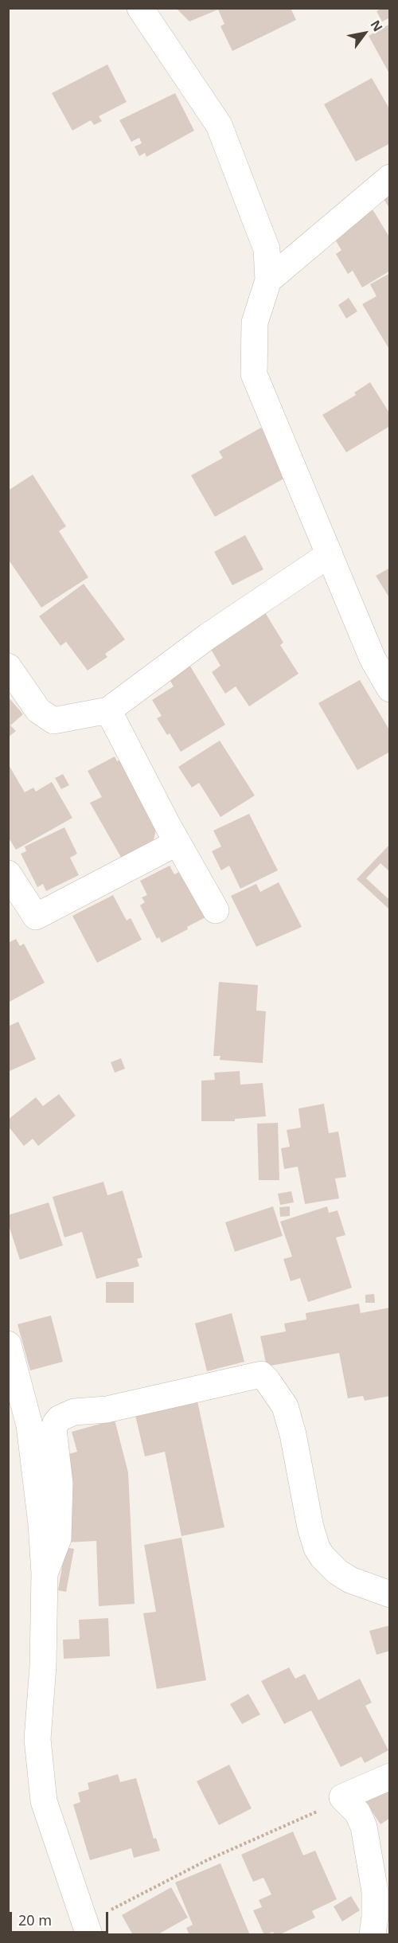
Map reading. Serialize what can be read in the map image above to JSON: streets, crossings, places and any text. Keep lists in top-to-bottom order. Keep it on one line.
{"scale_bar":"20 m","north":"top right"}
